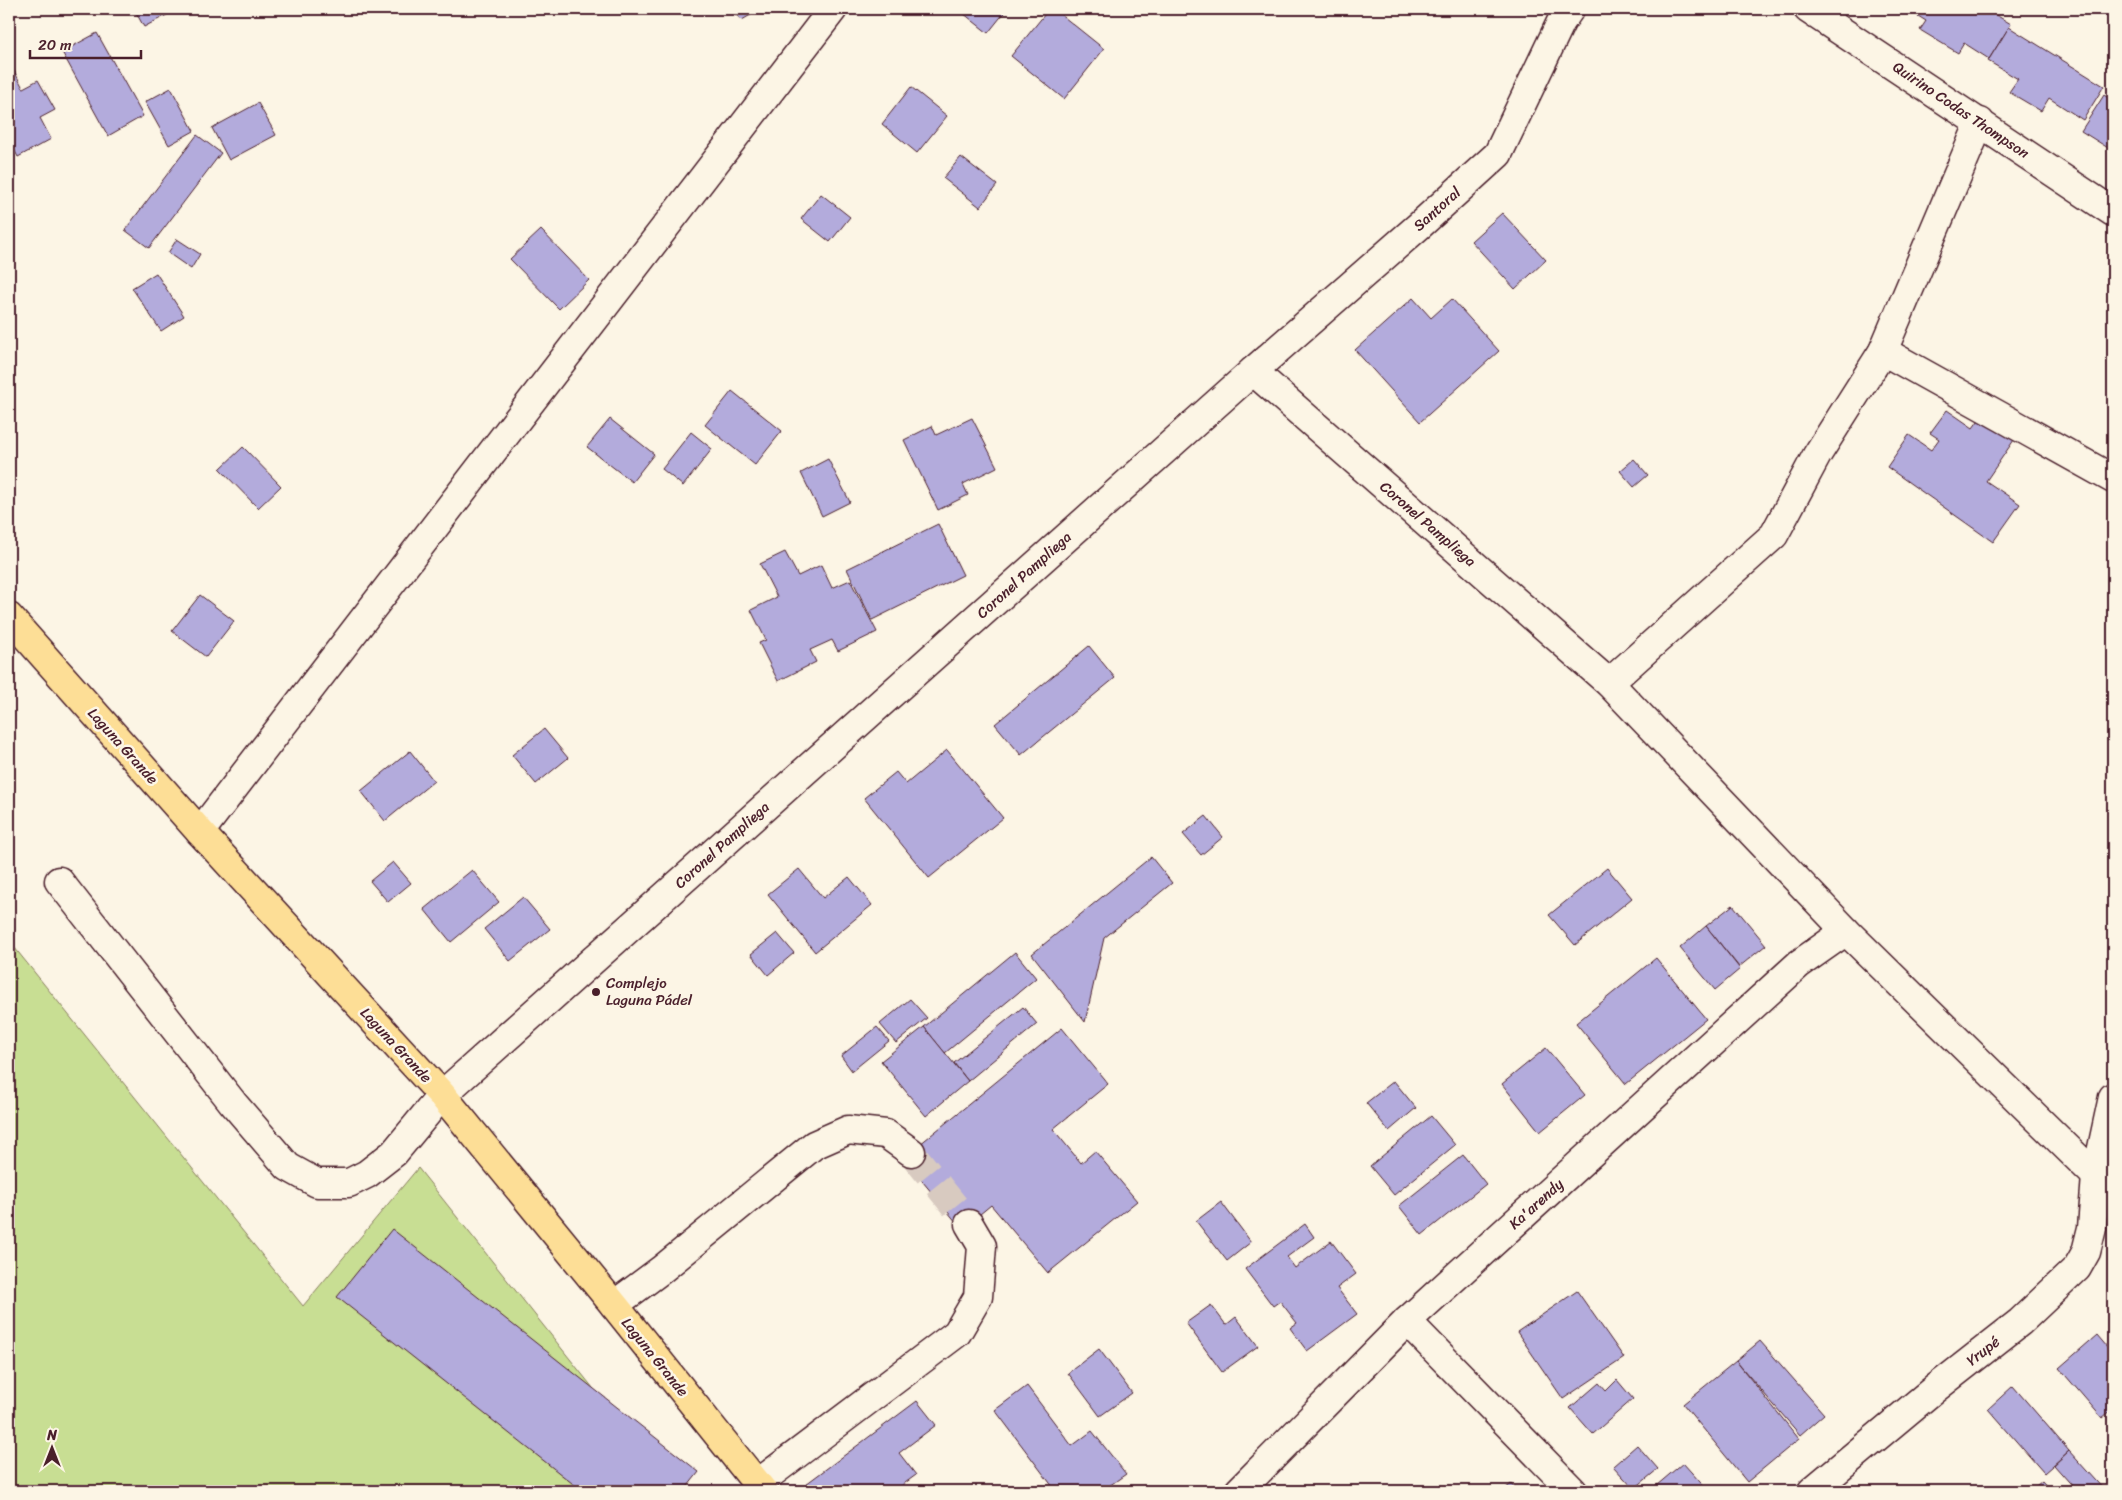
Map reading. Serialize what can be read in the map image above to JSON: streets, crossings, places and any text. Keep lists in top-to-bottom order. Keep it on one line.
{"streets":{"main road":["Laguna Grande"],"street":["Quirino Codas Thompson","Santoral","Coronel Pampliega","Ka'arendy","Yrupé"]},"crossings":[["Santoral","Coronel Pampliega"],["Coronel Pampliega","Laguna Grande"],["Coronel Pampliega","Ka'arendy"],["Coronel Pampliega","Yrupé"]],"places":["Complejo Laguna Pádel"],"scale_bar":"20 m","north":"top"}
